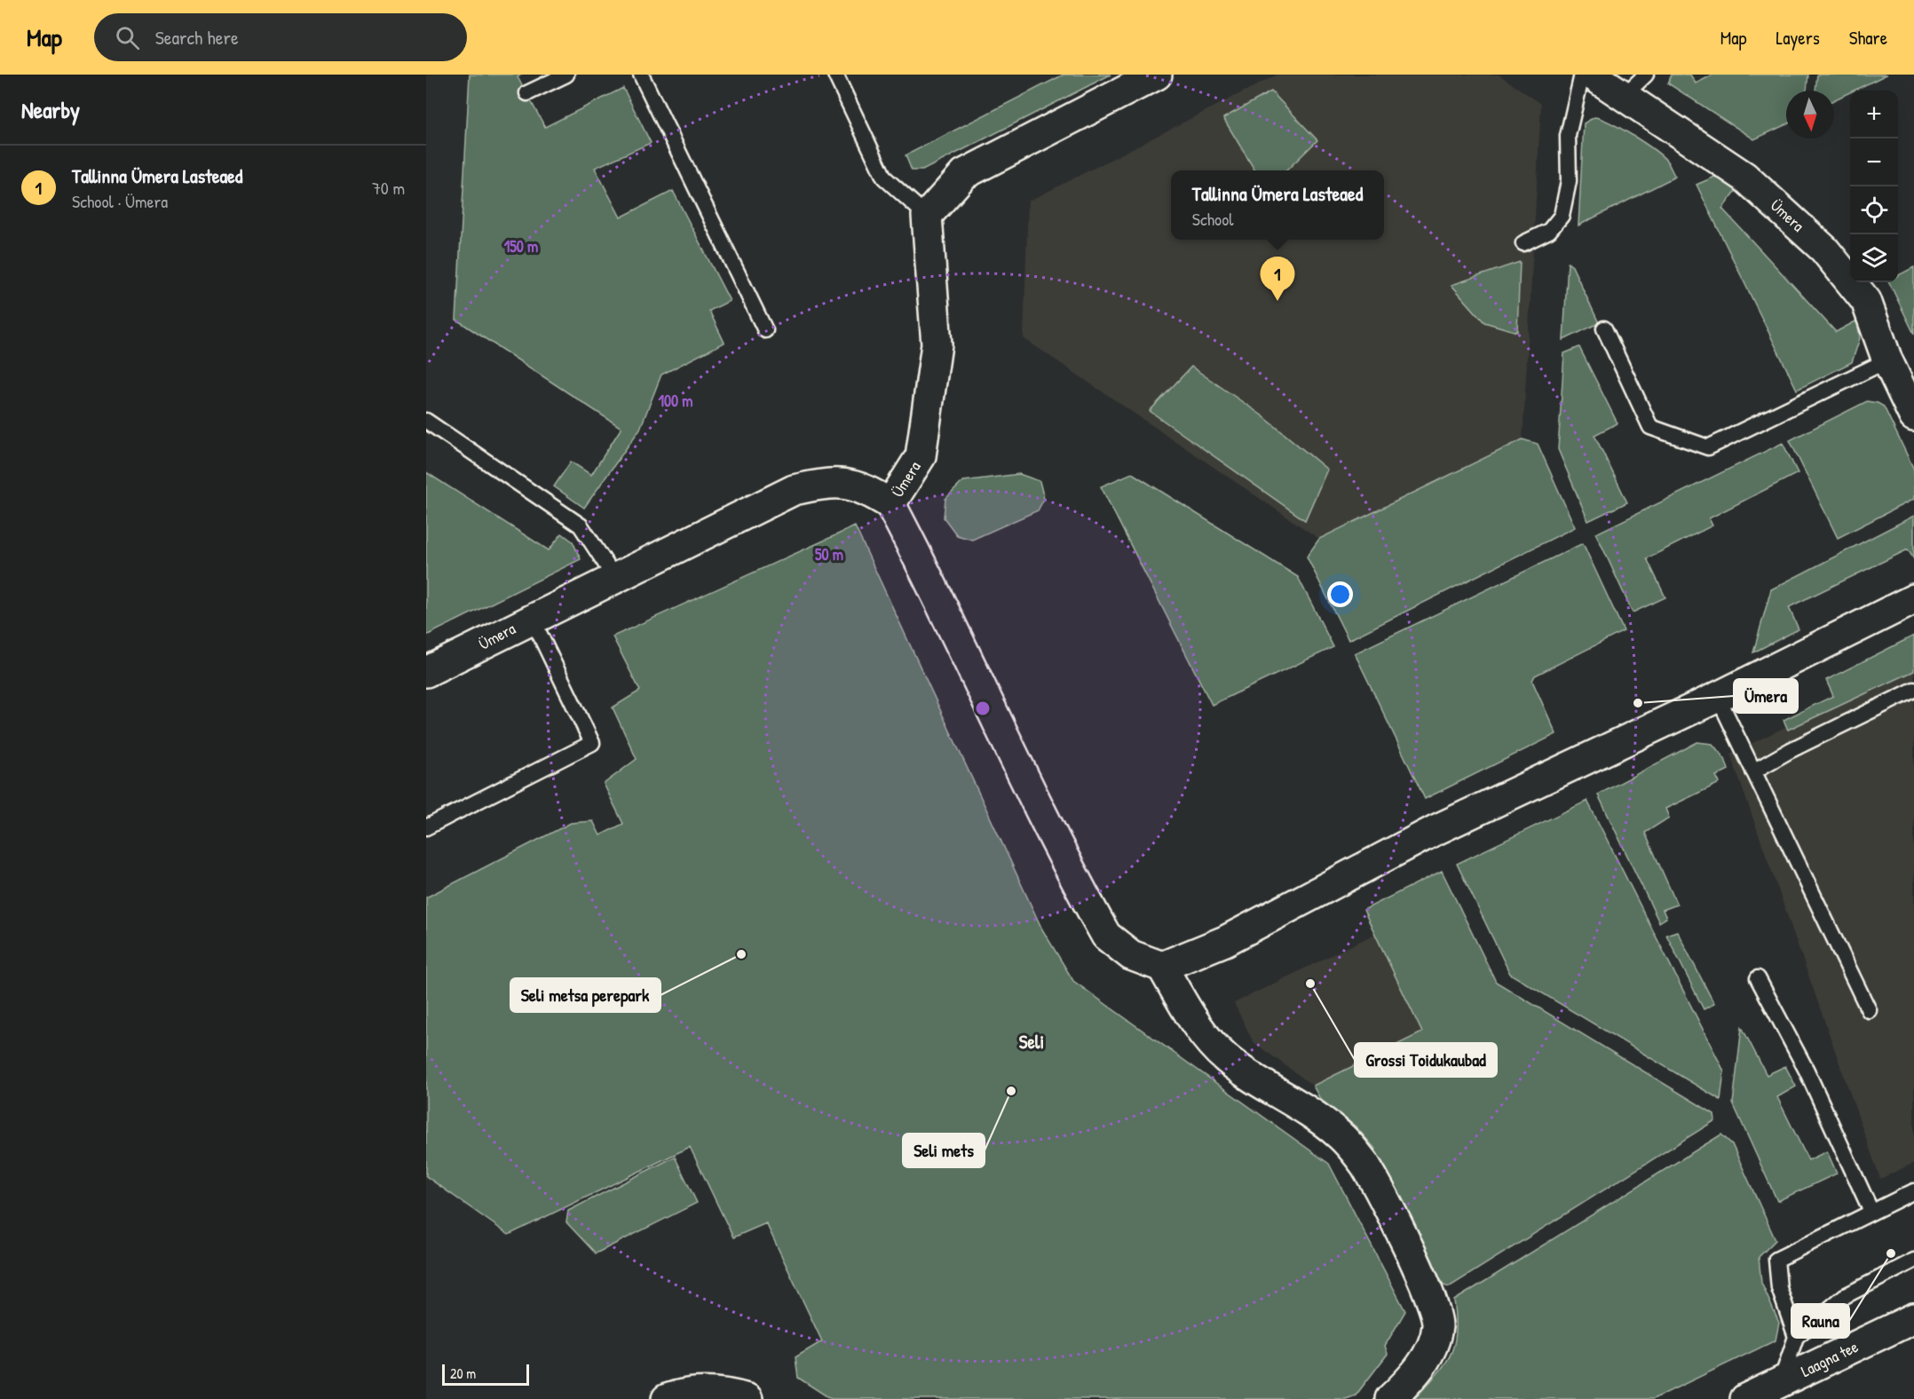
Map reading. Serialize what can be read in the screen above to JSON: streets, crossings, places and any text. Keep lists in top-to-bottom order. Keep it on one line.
{"streets":{"street":["Ümera","Laagna tee"]},"districts":["Seli"],"places":["Ümera","Seli metsa perepark","Grossi Toidukaubad","Seli mets","Rauna"],"scale_bar":"20 m","north":"bottom","page":{"header":"Map","search":"Search here","nav":["Map","Layers","Share"],"heading":"Nearby","map_buttons":["+","−"],"list":[{"mark":"1","name":"Tallinna Ümera Lasteaed","note":"School · Ümera","value":"70 m"}],"popup":["Tallinna Ümera Lasteaed","School"],"pins":"1","scale":"20 m"},"rings":["150 m","100 m","50 m"]}
